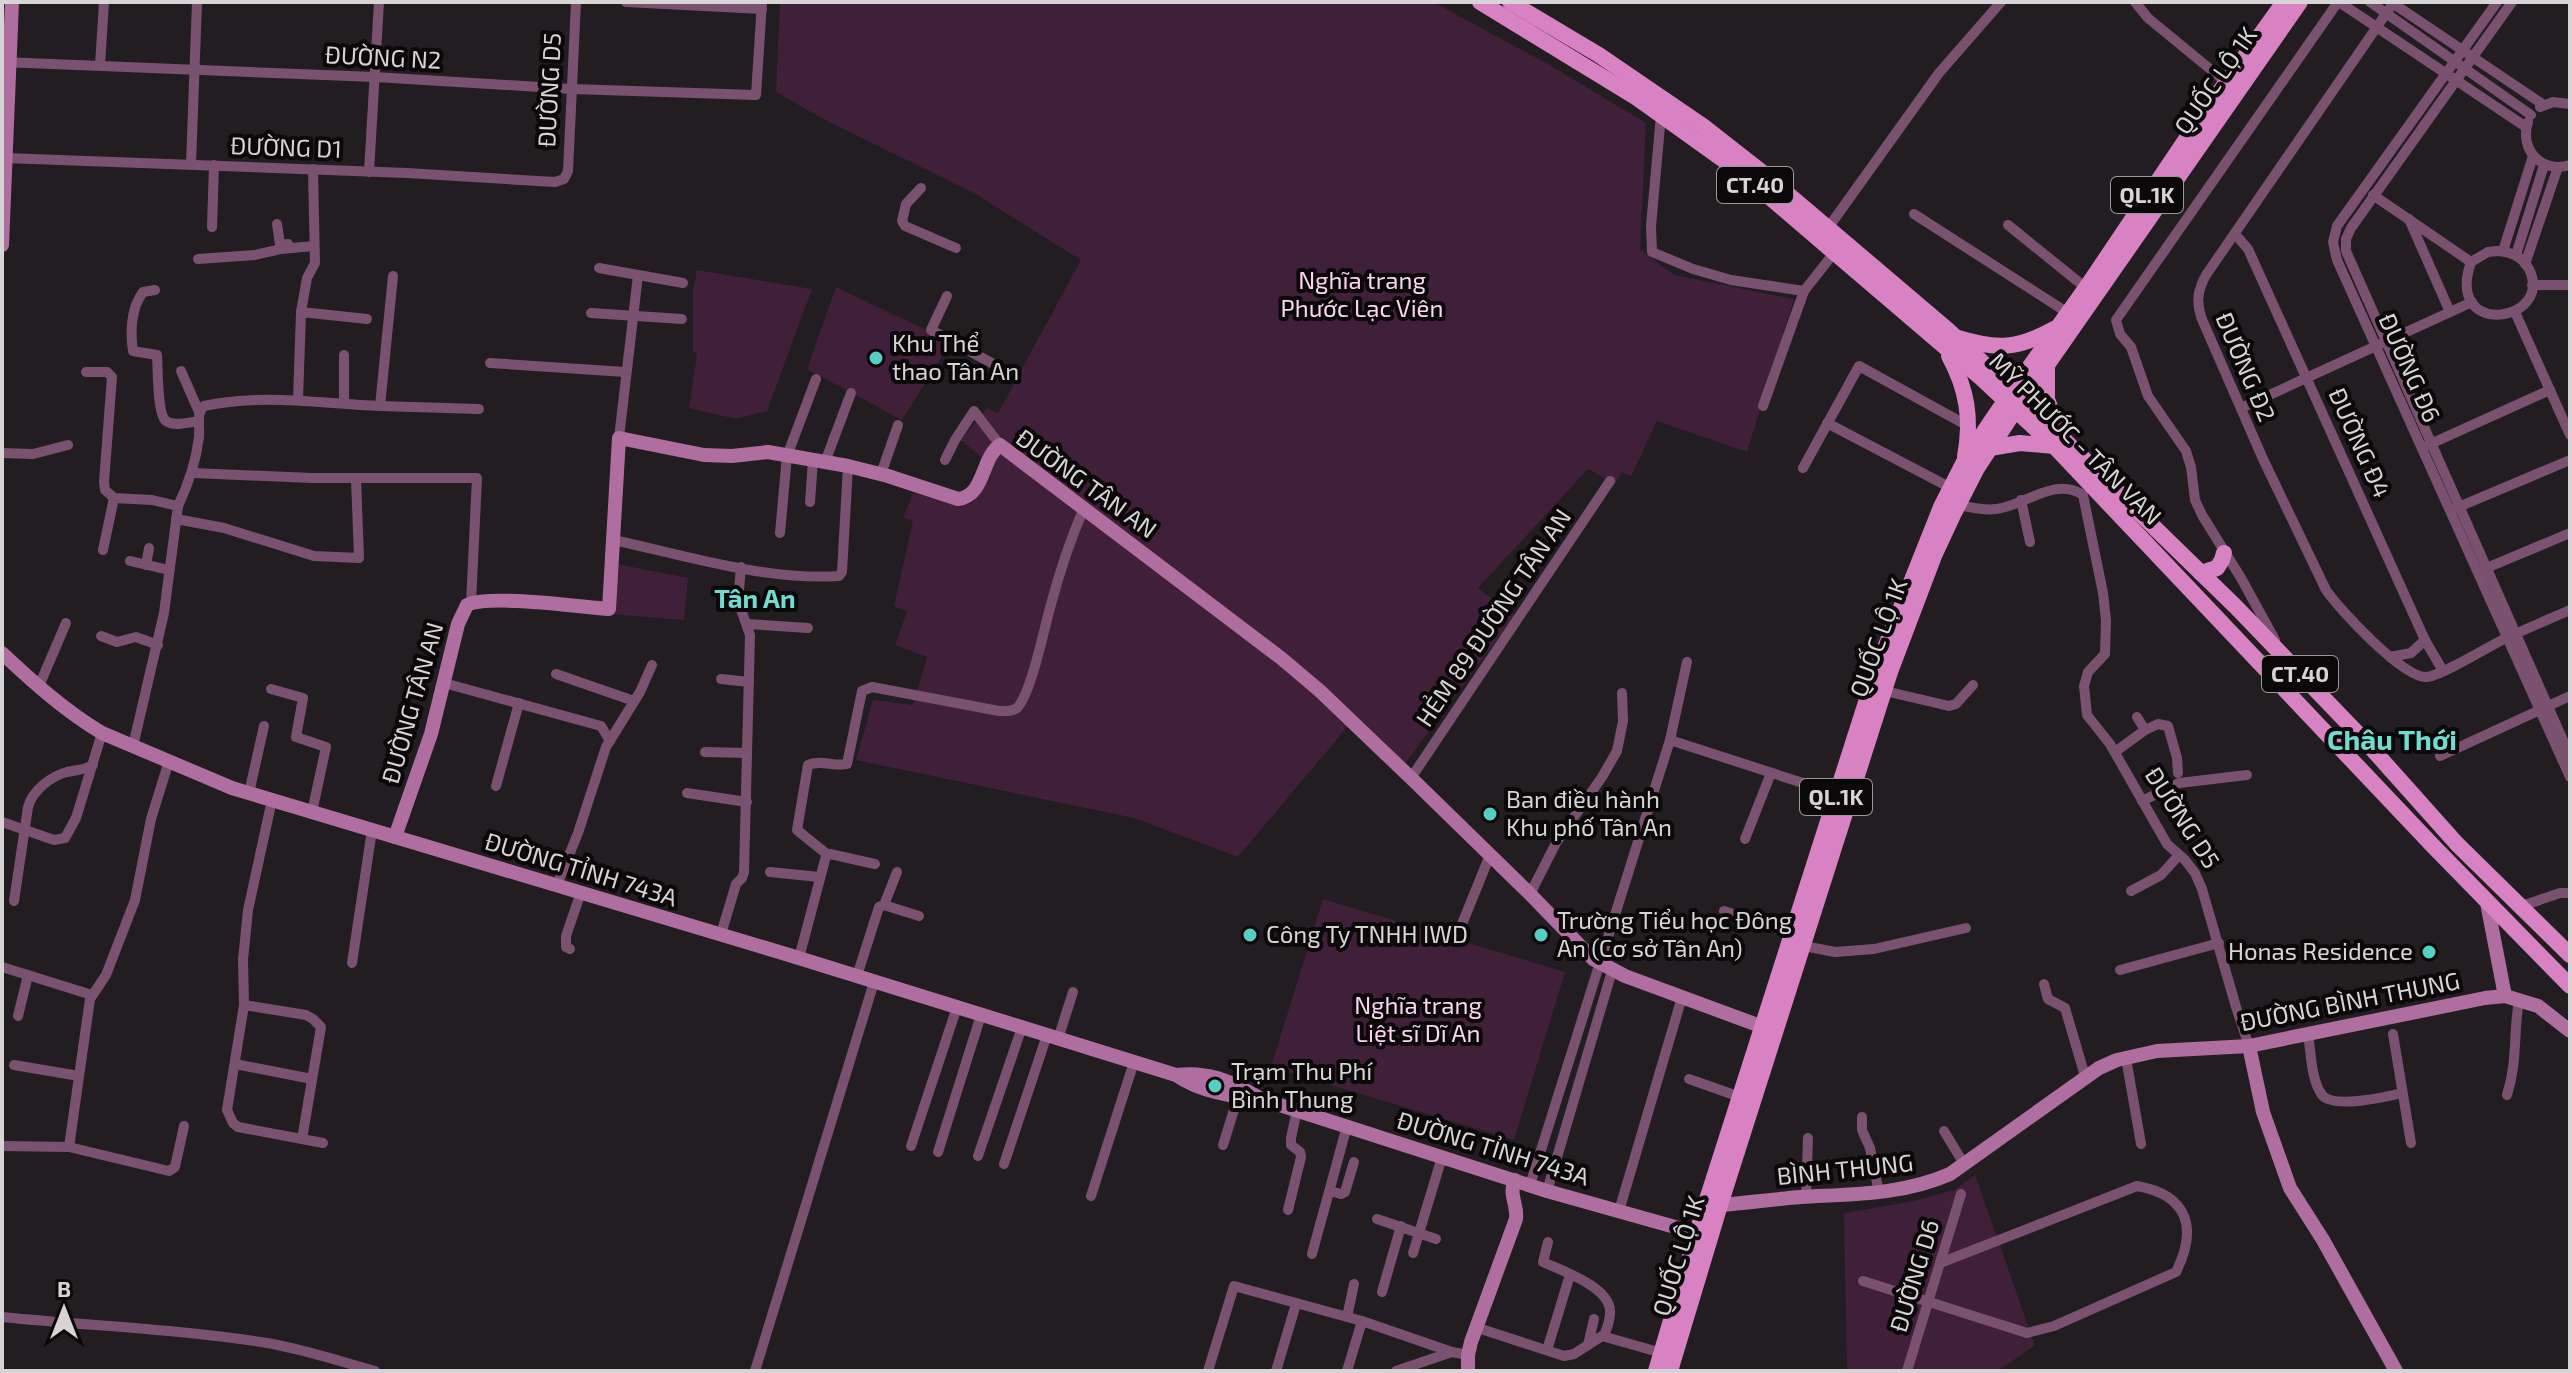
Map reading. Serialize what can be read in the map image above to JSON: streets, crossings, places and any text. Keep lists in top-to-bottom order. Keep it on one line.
{"streets":{"main road":["QUỐC LỘ 1K","CT.40","QL.1K","MỸ PHƯỚC - TÂN VẠN"],"street":["ĐƯỜNG N2","ĐƯỜNG D5","ĐƯỜNG D1","ĐƯỜNG Đ2","ĐƯỜNG Đ6","ĐƯỜNG Đ4","ĐƯỜNG TÂN AN","HẺM 89 ĐƯỜNG TÂN AN","ĐƯỜNG TỈNH 743A","ĐƯỜNG BÌNH THUNG","BÌNH THUNG","ĐƯỜNG D6"]},"crossings":[["ĐƯỜNG N2","ĐƯỜNG D5"],["QUỐC LỘ 1K","MỸ PHƯỚC - TÂN VẠN"],["QUỐC LỘ 1K","ĐƯỜNG TÂN AN"],["QUỐC LỘ 1K","ĐƯỜNG TỈNH 743A"],["QUỐC LỘ 1K","BÌNH THUNG"],["ĐƯỜNG D5","ĐƯỜNG D1"],["ĐƯỜNG D5","ĐƯỜNG BÌNH THUNG"],["ĐƯỜNG Đ2","ĐƯỜNG Đ4"],["ĐƯỜNG TÂN AN","HẺM 89 ĐƯỜNG TÂN AN"],["ĐƯỜNG TÂN AN","ĐƯỜNG TỈNH 743A"],["ĐƯỜNG BÌNH THUNG","BÌNH THUNG"]],"districts":["Tân An","Châu Thới"],"parks":["Nghĩa trang Phước Lạc Viên","Nghĩa trang Liệt sĩ Dĩ An"],"places":["Khu Thể thao Tân An","Ban điều hành Khu phố Tân An","Công Ty TNHH IWD","Trường Tiểu học Đông An (Cơ sở Tân An)","Honas Residence","Trạm Thu Phí Bình Thung"],"north":"top"}
